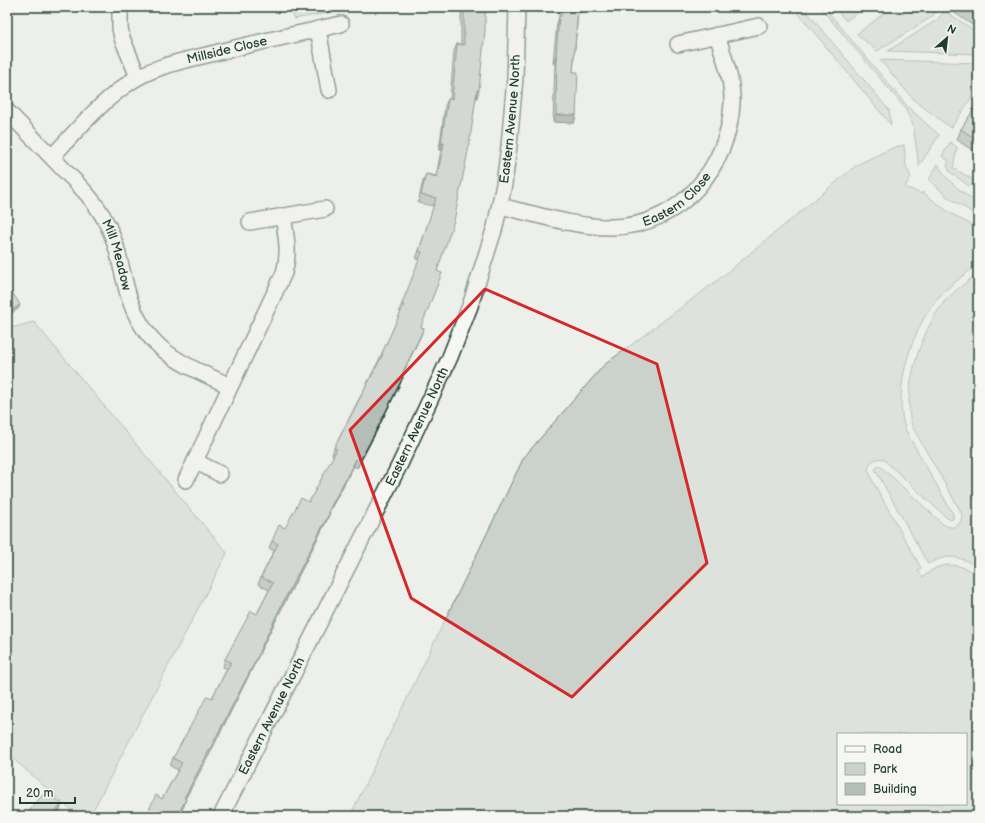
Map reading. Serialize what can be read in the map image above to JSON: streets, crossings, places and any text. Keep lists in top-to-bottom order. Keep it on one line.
{"streets":{"street":["Millside Close","Eastern Avenue North","Eastern Close","Mill Meadow"]},"crossings":[["Millside Close","Mill Meadow"],["Eastern Avenue North","Eastern Close"]],"legend":["Road","Park","Building"],"scale_bar":"20 m","north":"top right"}
